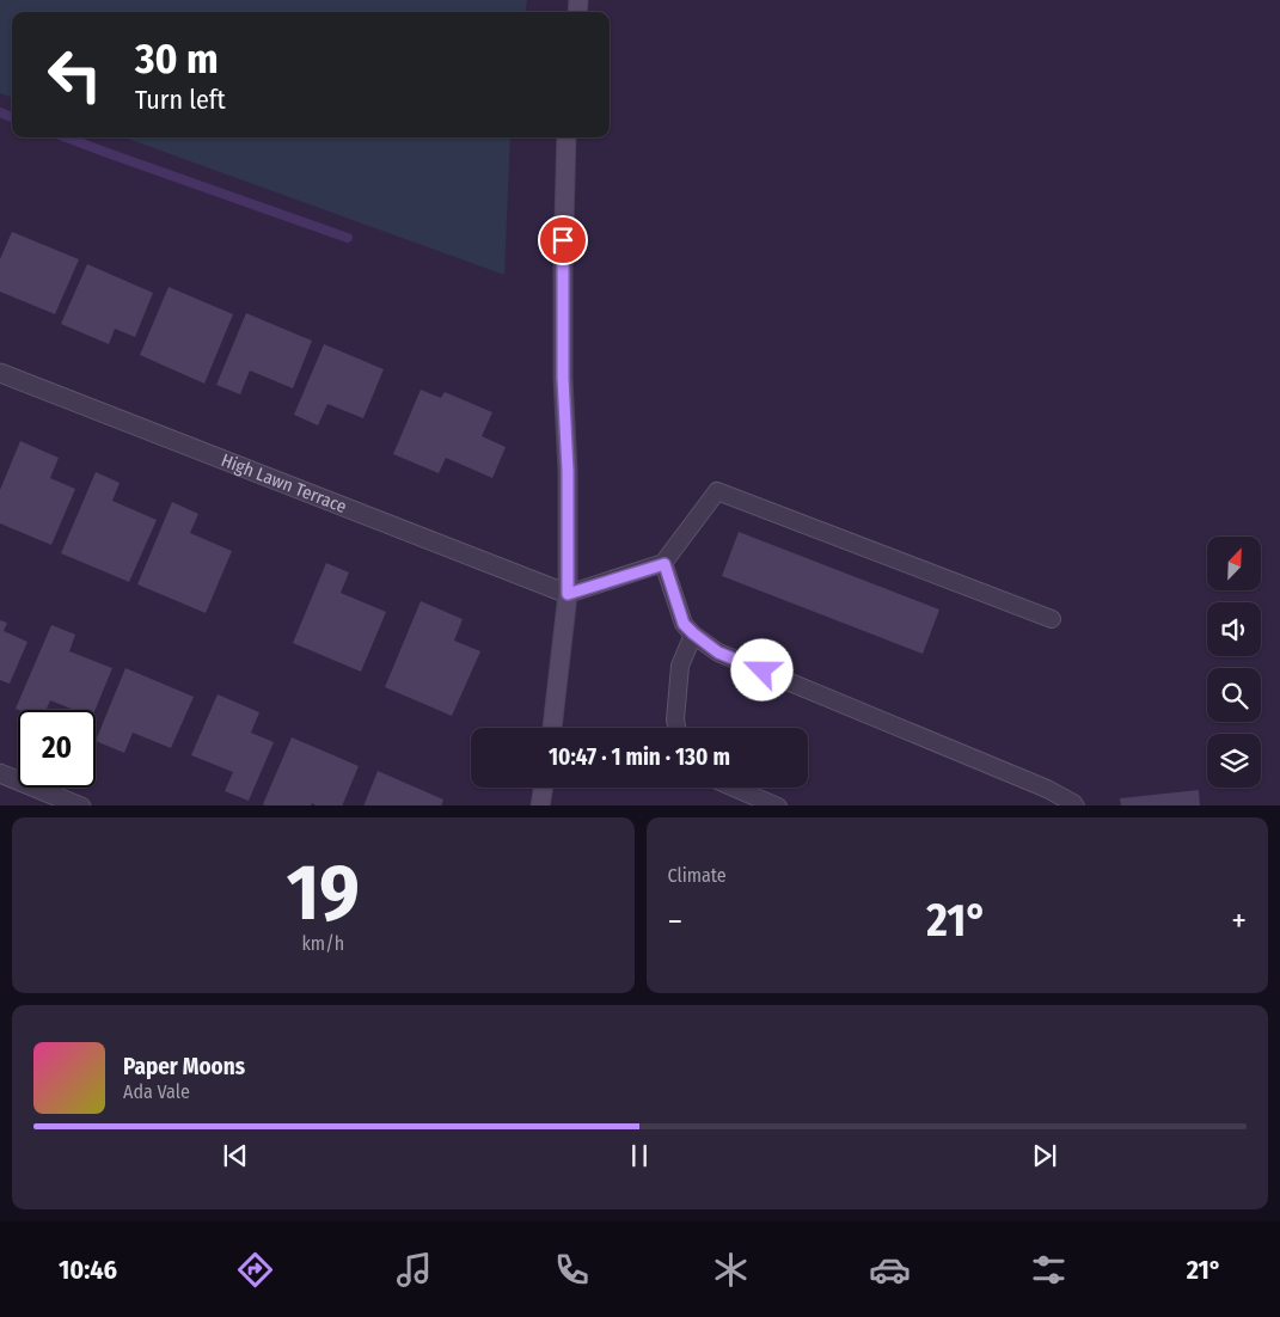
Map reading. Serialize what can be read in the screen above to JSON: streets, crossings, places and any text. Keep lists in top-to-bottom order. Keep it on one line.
{"streets":{"street":["High Lawn Terrace"]},"north":"top right","page":{"turn":["30 m","Turn left"],"limit":"20","trip":"10:47 · 1 min · 130 m","tile":[["19","km/h"],"Climate"],"heat":["−","21°","+"],"song":["Paper Moons","Ada Vale"],"tabs":["10:46","21°"]}}
